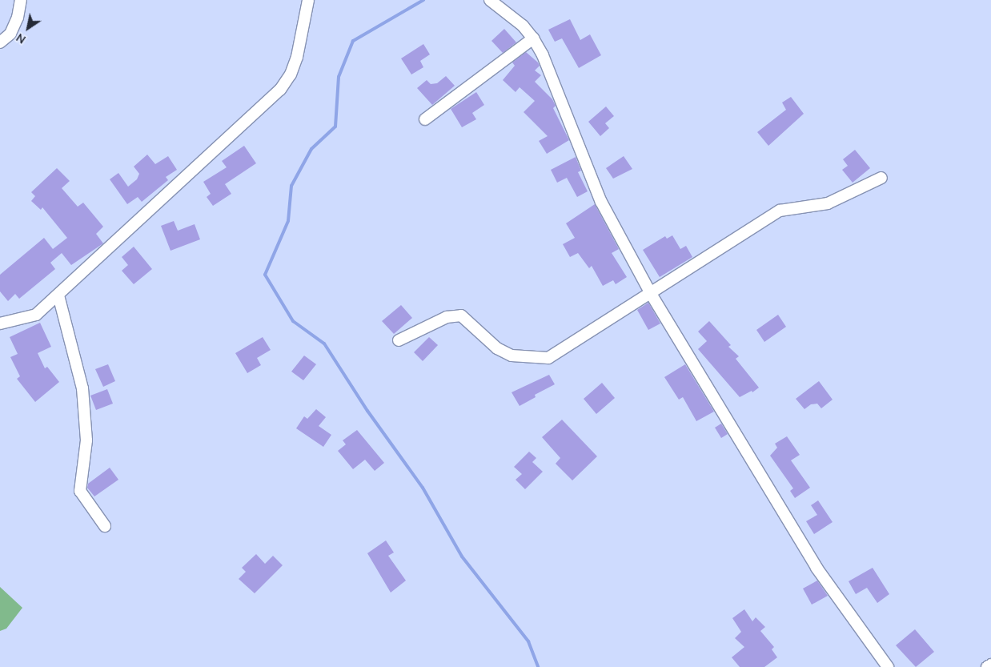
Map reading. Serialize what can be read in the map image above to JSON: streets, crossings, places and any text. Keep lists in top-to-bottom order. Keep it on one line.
{"north":"bottom left"}
